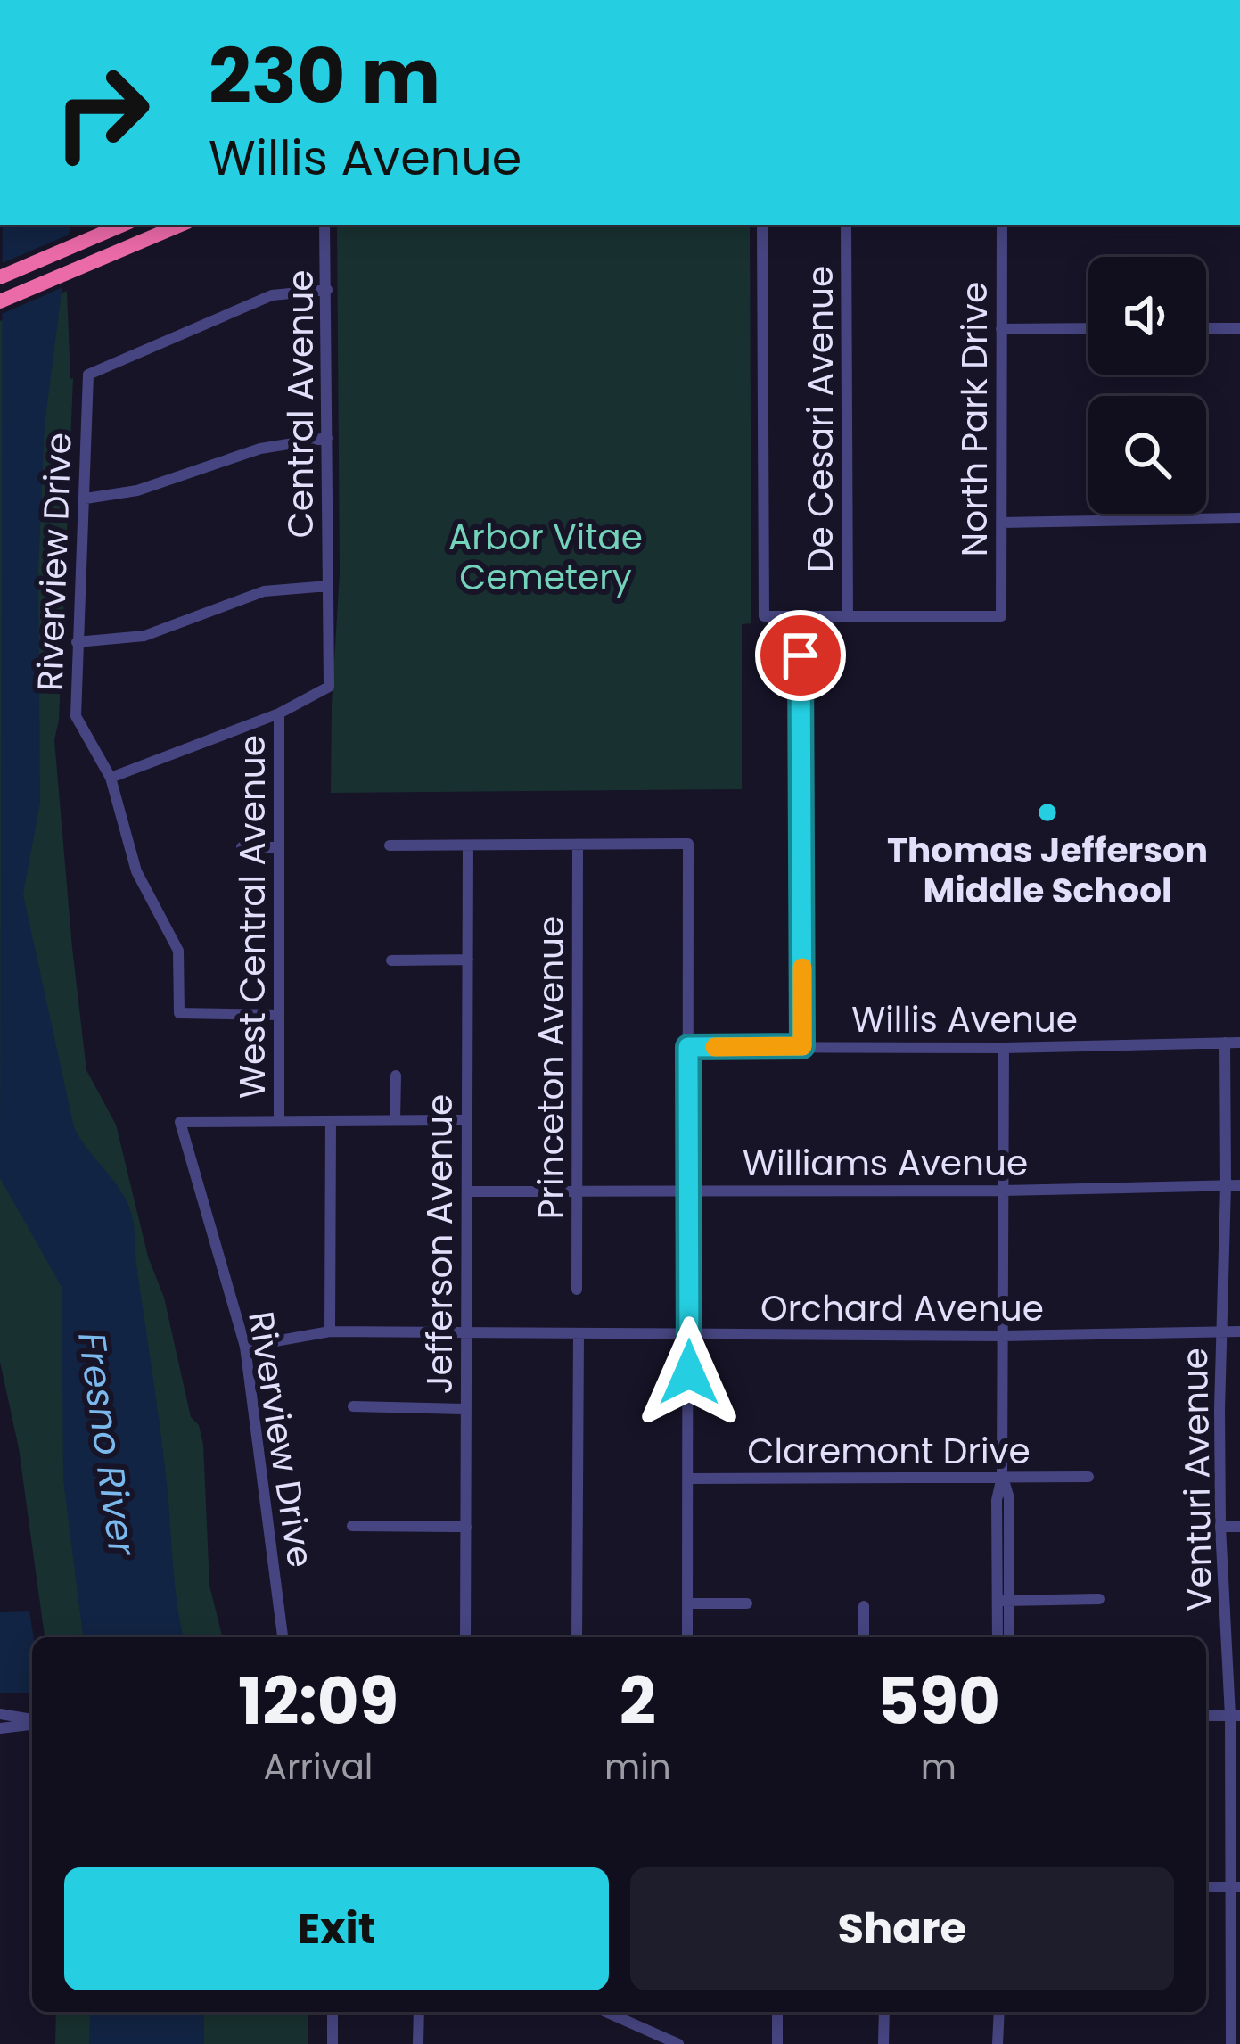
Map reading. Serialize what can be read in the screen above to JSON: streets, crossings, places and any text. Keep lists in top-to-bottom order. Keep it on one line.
{"streets":{"street":["Central Avenue","De Cesari Avenue","North Park Drive","Riverview Drive","West Central Avenue","Willis Avenue","Princeton Avenue","Williams Avenue","Jefferson Avenue","Orchard Avenue","Claremont Drive","Venturi Avenue"]},"crossings":[["Central Avenue","Riverview Drive"],["De Cesari Avenue","North Park Drive"],["Riverview Drive","West Central Avenue"],["Riverview Drive","Orchard Avenue"],["Willis Avenue","Venturi Avenue"],["Princeton Avenue","Williams Avenue"],["Williams Avenue","Jefferson Avenue"],["Williams Avenue","Venturi Avenue"],["Jefferson Avenue","Orchard Avenue"],["Orchard Avenue","Venturi Avenue"]],"water":["Fresno River"],"parks":["Arbor Vitae Cemetery"],"places":["Thomas Jefferson Middle School"],"page":{"turn":["230 m","Willis Avenue"],"eta":["12:09","Arrival","2","min","590","m"],"buttons":["Exit","Share"]}}
